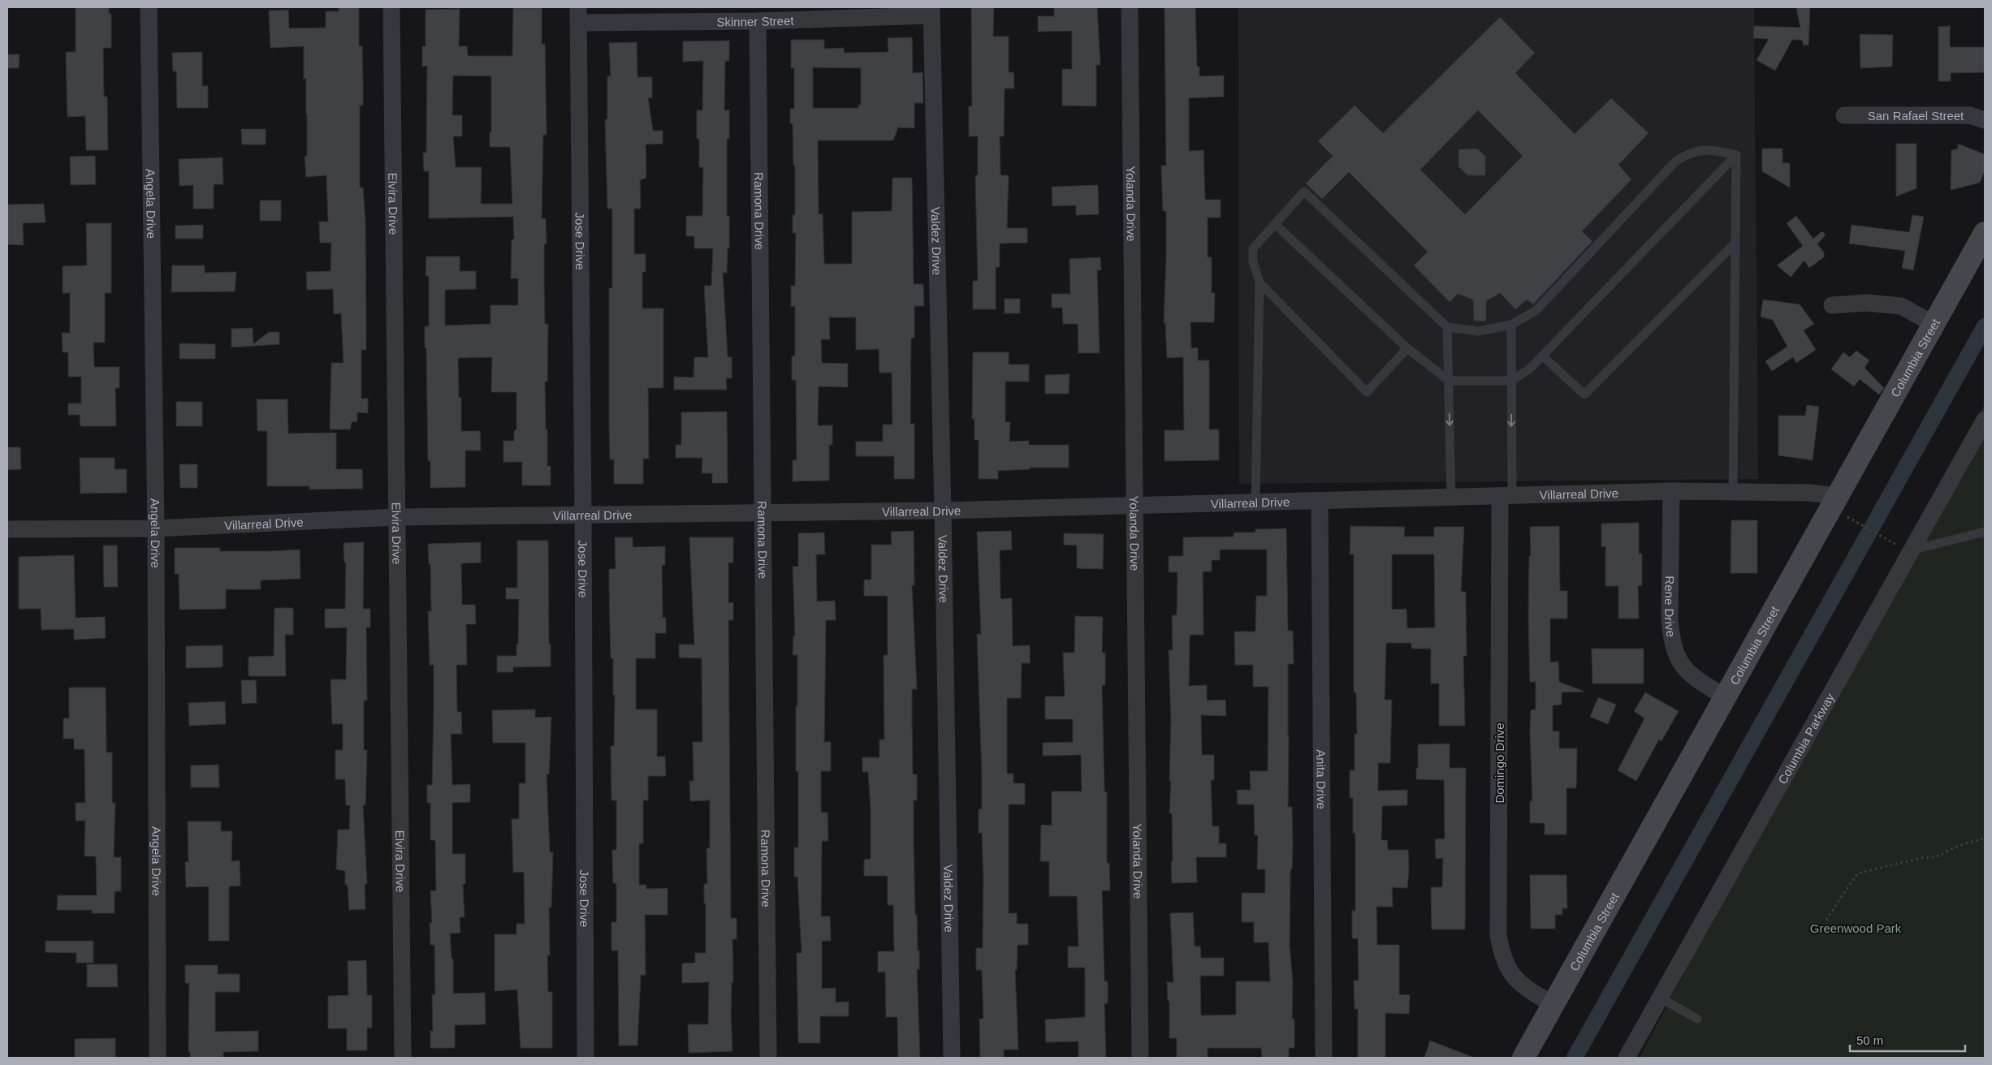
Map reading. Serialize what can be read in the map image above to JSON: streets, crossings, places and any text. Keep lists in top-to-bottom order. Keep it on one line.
{"streets":{"street":["Skinner Street","San Rafael Street","Angela Drive","Elvira Drive","Yolanda Drive","Ramona Drive","Jose Drive","Valdez Drive","Columbia Street","Villarreal Drive","Rene Drive","Columbia Parkway","Domingo Drive","Anita Drive"]},"crossings":[["Skinner Street","Ramona Drive"],["Skinner Street","Jose Drive"],["Skinner Street","Valdez Drive"],["Angela Drive","Villarreal Drive"],["Elvira Drive","Villarreal Drive"],["Yolanda Drive","Villarreal Drive"],["Ramona Drive","Villarreal Drive"],["Jose Drive","Villarreal Drive"],["Valdez Drive","Villarreal Drive"],["Columbia Street","Villarreal Drive"],["Columbia Street","Rene Drive"],["Columbia Street","Domingo Drive"],["Villarreal Drive","Rene Drive"],["Villarreal Drive","Domingo Drive"],["Villarreal Drive","Anita Drive"]],"parks":["Greenwood Park"],"scale_bar":"50 m"}
